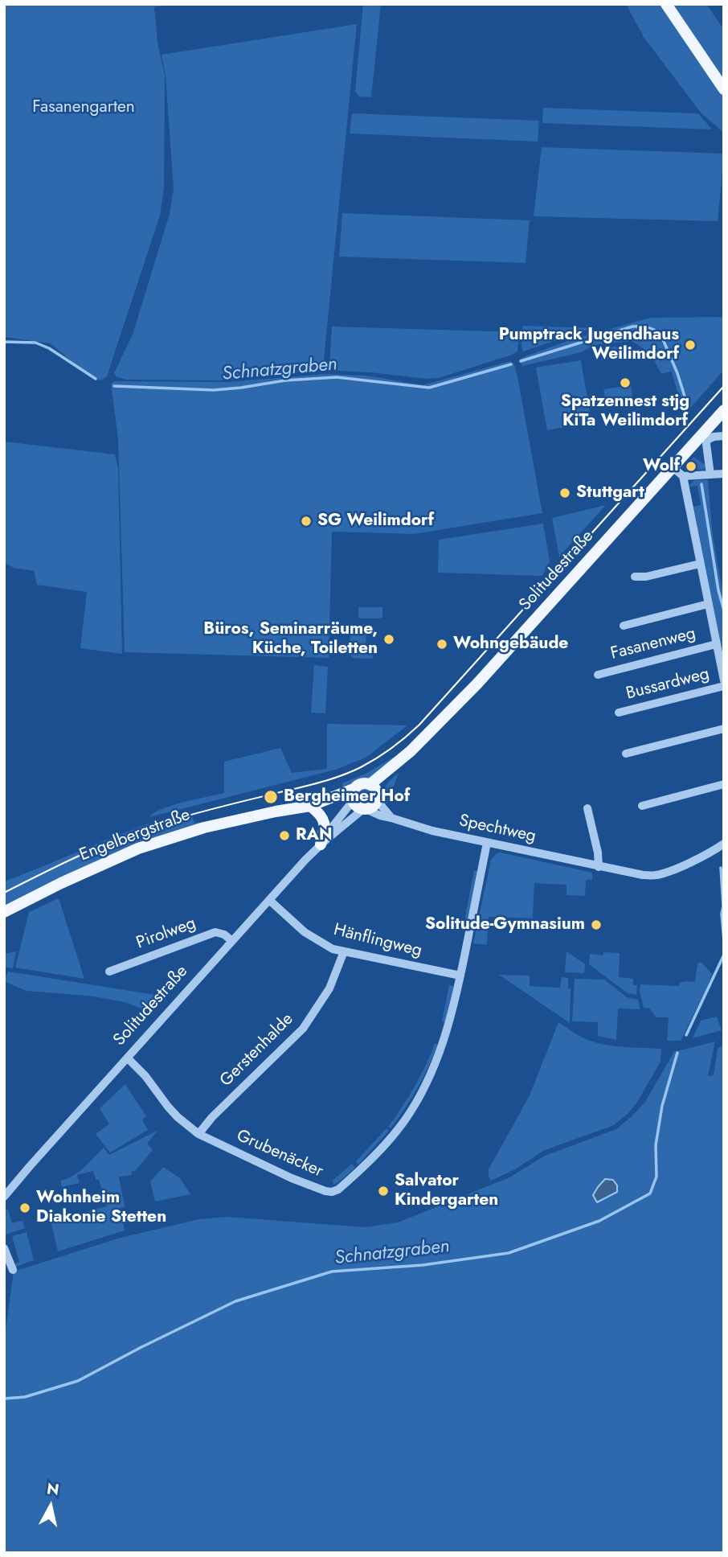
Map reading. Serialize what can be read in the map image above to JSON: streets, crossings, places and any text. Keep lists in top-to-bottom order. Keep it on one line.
{"streets":{"main road":["Solitudestraße","Engelbergstraße"],"street":["Fasanenweg","Bussardweg","Spechtweg","Pirolweg","Hänflingweg","Gerstenhalde","Grubenäcker"]},"crossings":[["Solitudestraße","Spechtweg"],["Solitudestraße","Engelbergstraße"],["Solitudestraße","Pirolweg"],["Solitudestraße","Hänflingweg"],["Solitudestraße","Grubenäcker"],["Spechtweg","Engelbergstraße"],["Spechtweg","Grubenäcker"],["Hänflingweg","Gerstenhalde"],["Hänflingweg","Grubenäcker"],["Gerstenhalde","Grubenäcker"]],"water":["Schnatzgraben"],"parks":["Fasanengarten"],"places":["Pumptrack Jugendhaus Weilimdorf","Spatzennest stjg KiTa Weilimdorf","Wolf","Stuttgart","SG Weilimdorf","Büros, Seminarräume, Küche, Toiletten","Wohngebäude","Bergheimer Hof","RAN","Solitude-Gymnasium","Salvator Kindergarten","Wohnheim Diakonie Stetten"],"north":"top"}
